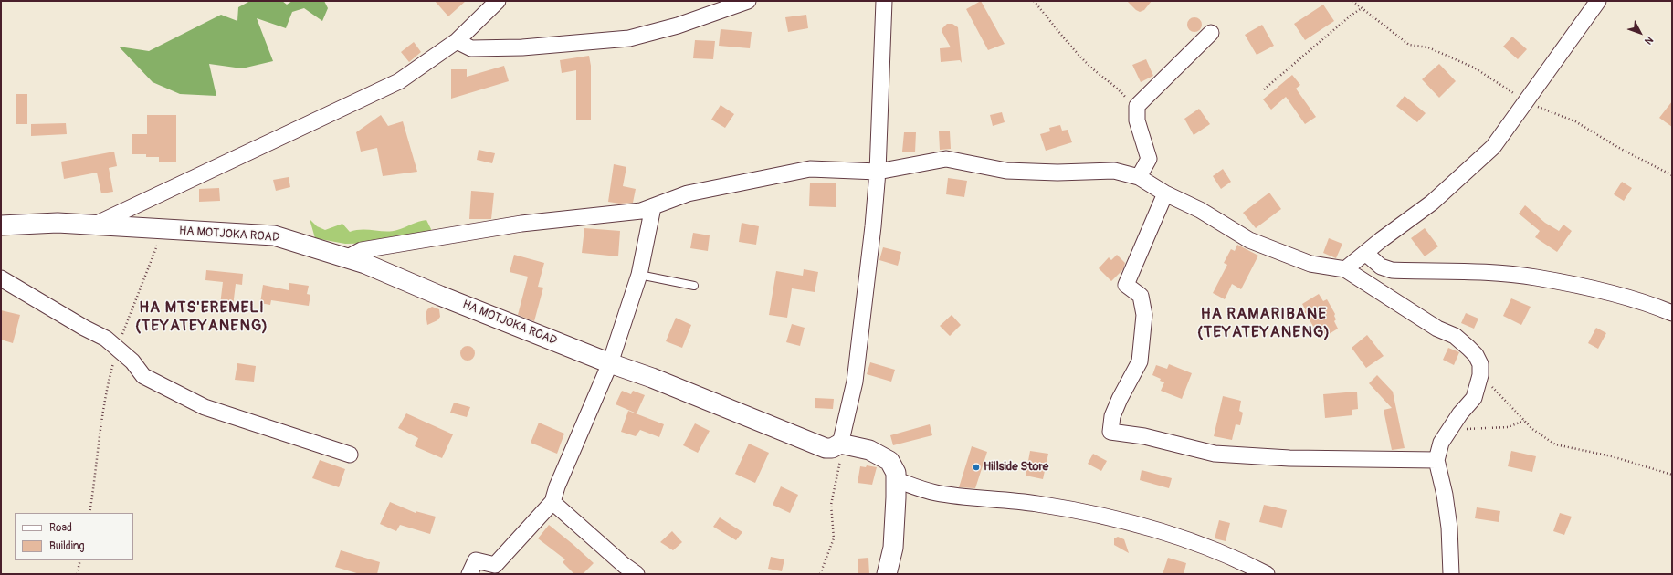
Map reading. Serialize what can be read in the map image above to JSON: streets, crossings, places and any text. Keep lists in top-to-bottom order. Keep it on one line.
{"streets":{"street":["HA MOTJOKA ROAD"]},"districts":["HA MTS'EREMELI (TEYATEYANENG)","HA RAMARIBANE (TEYATEYANENG)"],"places":["Hillside Store"],"legend":["Road","Building"],"north":"bottom right"}
